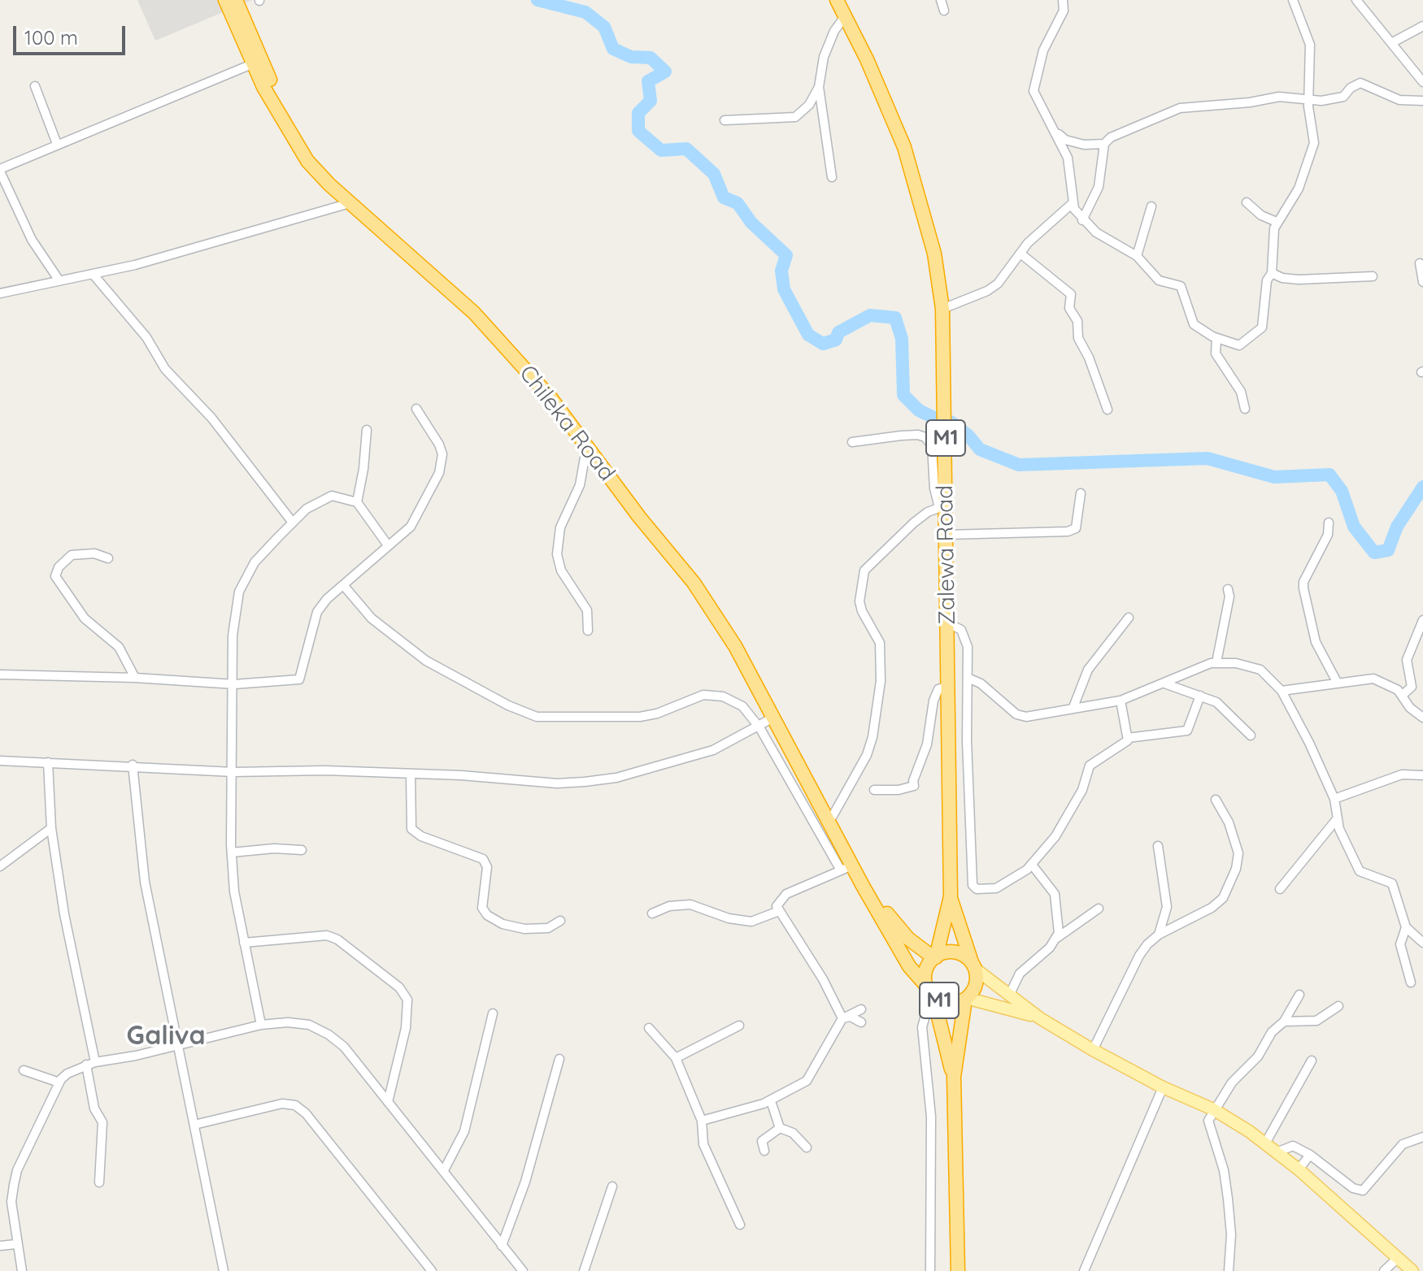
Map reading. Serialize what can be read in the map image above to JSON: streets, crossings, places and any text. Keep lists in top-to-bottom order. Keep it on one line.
{"streets":{"highway":["Chileka Road","M1","Zalewa Road"]},"crossings":[["Chileka Road","M1"],["Chileka Road","Zalewa Road"],["M1","Zalewa Road"]],"districts":["Galiva"],"scale_bar":"100 m"}
